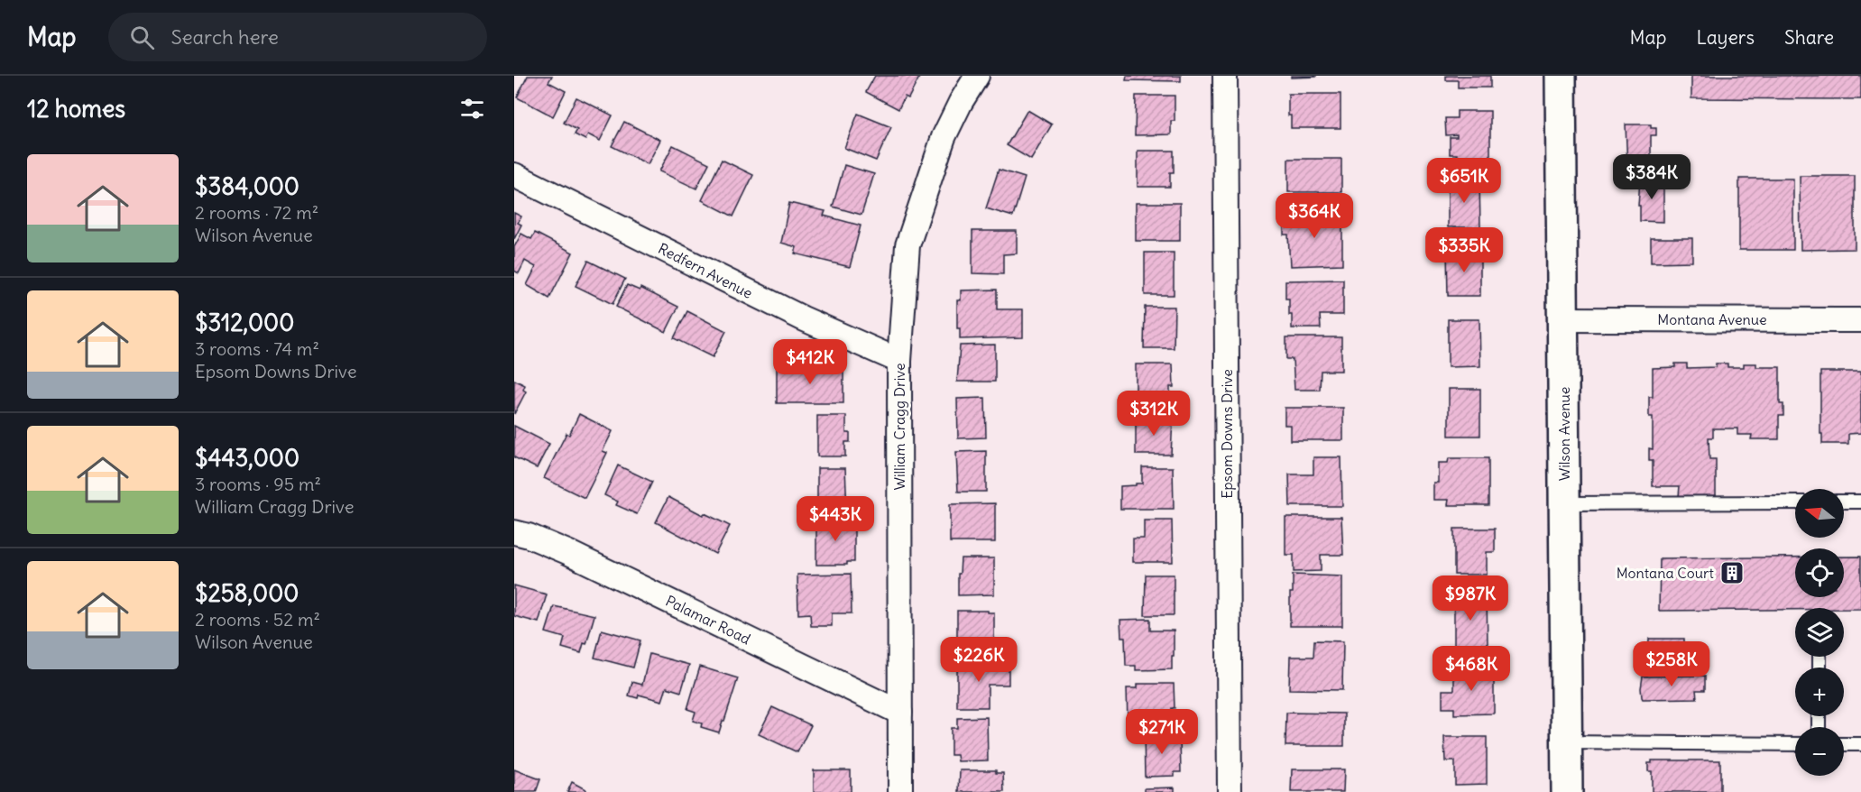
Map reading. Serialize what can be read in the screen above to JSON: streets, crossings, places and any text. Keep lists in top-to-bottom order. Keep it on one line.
{"streets":{"main road":["Wilson Avenue"],"street":["Redfern Avenue","Montana Avenue","William Cragg Drive","Epsom Downs Drive","Palamar Road"]},"crossings":[["Redfern Avenue","William Cragg Drive"],["Montana Avenue","Wilson Avenue"],["William Cragg Drive","Palamar Road"]],"places":{"building":["Montana Court"]},"north":"left","page":{"header":"Map","search":"Search here","nav":["Map","Layers","Share"],"heading":"12 homes","list":[{"name":"$384,000","note":"2 rooms · 72 m² · Wilson Avenue"},{"name":"$312,000","note":"3 rooms · 74 m² · Epsom Downs Drive"},{"name":"$443,000","note":"3 rooms · 95 m² · William Cragg Drive"},{"name":"$258,000","note":"2 rooms · 52 m² · Wilson Avenue"}],"price":["$384K","$651K","$364K","$335K","$412K","$312K","$443K","$987K","$226K","$258K","$468K","$271K"],"map_buttons":["+","−"]}}
